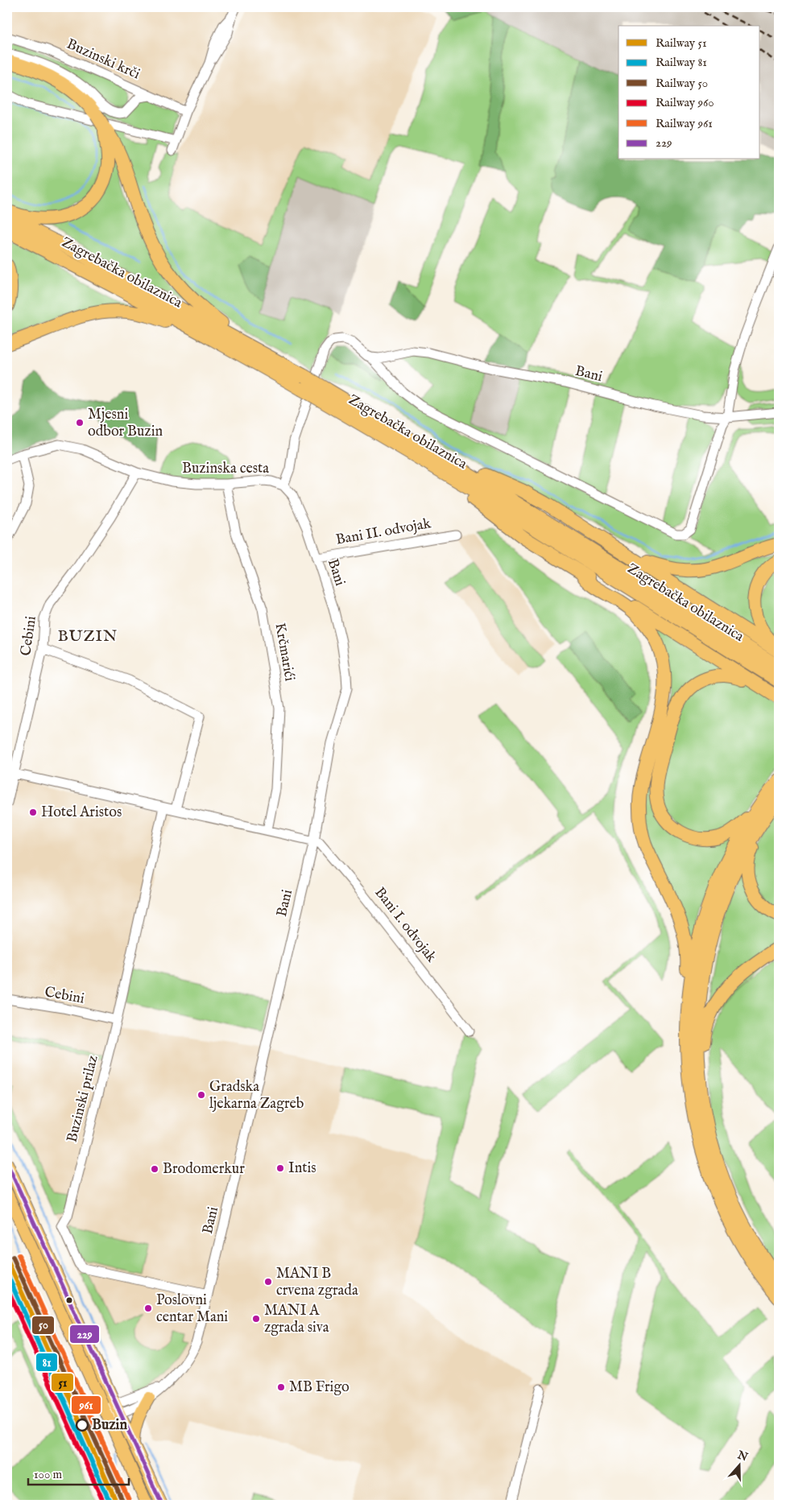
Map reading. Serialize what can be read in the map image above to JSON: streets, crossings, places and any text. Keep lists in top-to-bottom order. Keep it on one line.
{"streets":{"highway":["Zagrebačka obilaznica"],"street":["Buzinski krči","Bani","Buzinska cesta","Bani II. odvojak","Cebini","Krčmarići","Bani I. odvojak","Buzinski prilaz"]},"crossings":[["Bani","Buzinska cesta"],["Bani","Bani II. odvojak"],["Bani","Bani I. odvojak"],["Bani","Buzinski prilaz"],["Buzinska cesta","Cebini"],["Buzinska cesta","Krčmarići"],["Cebini","Buzinski prilaz"]],"districts":["BUZIN"],"places":["Mjesni odbor Buzin","Hotel Aristos","Gradska ljekarna Zagreb","Intis","Brodomerkur","MANI B crvena zgrada","Poslovni centar Mani","MANI A zgrada siva","MB Frigo","Buzin"],"lines":["transit line 229","rail line 961","rail line 50","rail line 51","rail line 81","rail line 960"],"legend":["Railway 51","Railway 81","Railway 50","Railway 960","Railway 961","229"],"scale_bar":"100 m","north":"top"}
